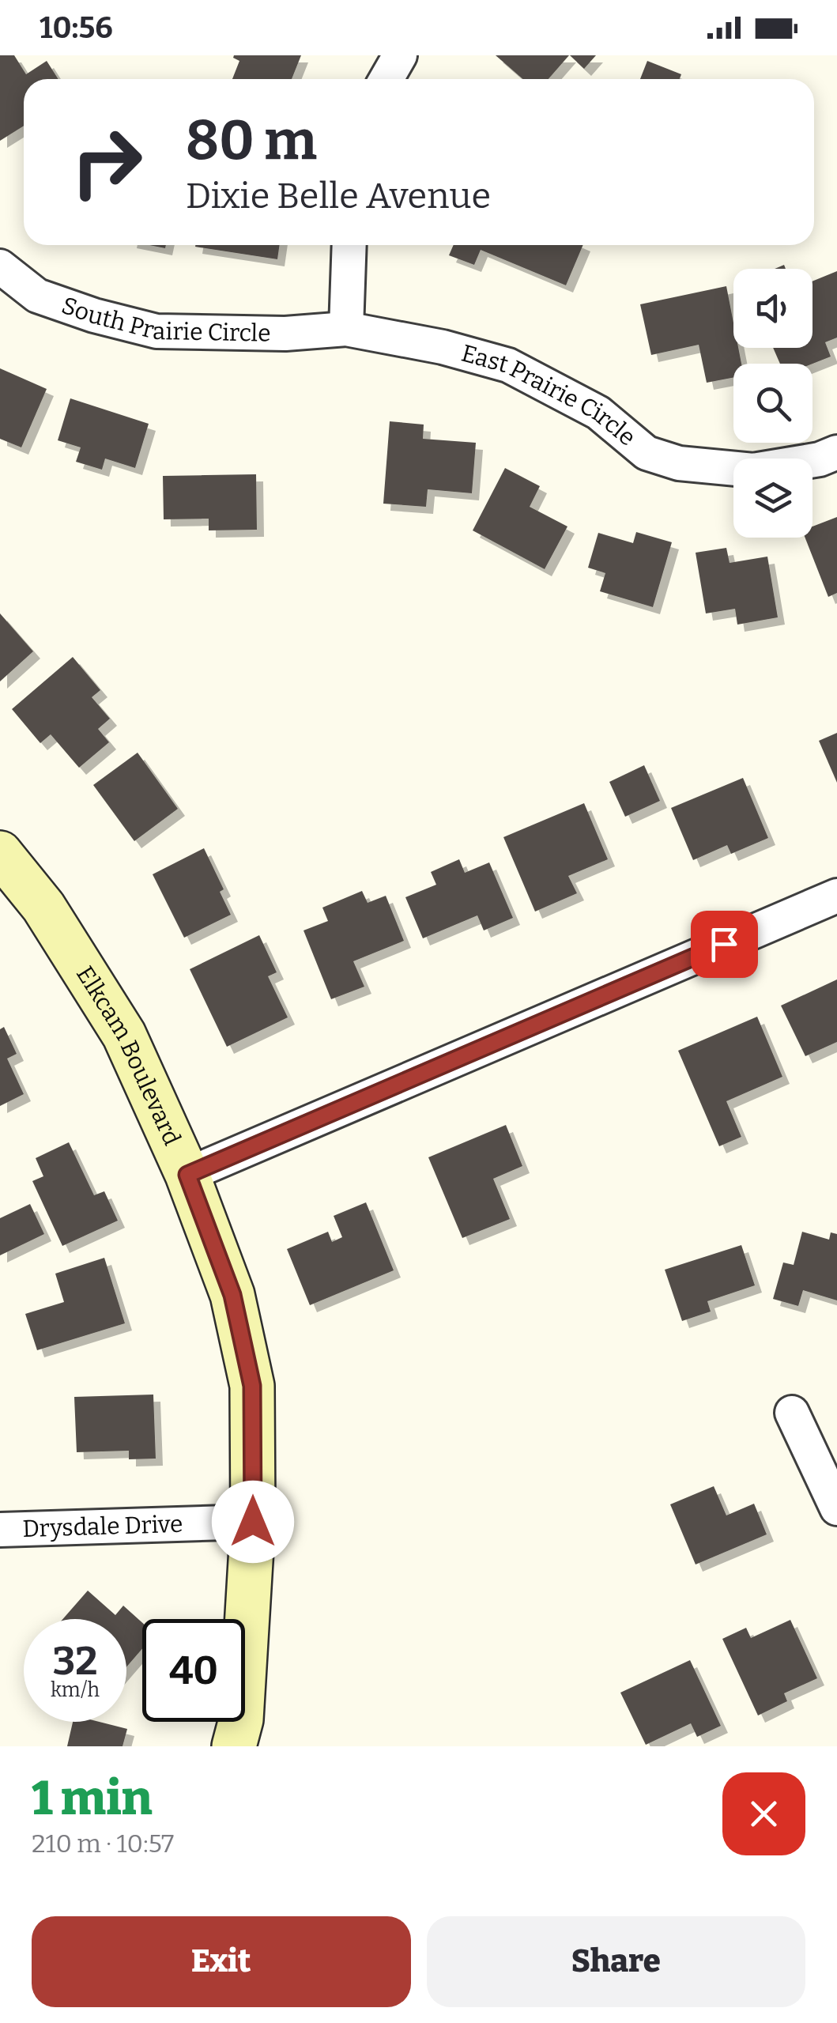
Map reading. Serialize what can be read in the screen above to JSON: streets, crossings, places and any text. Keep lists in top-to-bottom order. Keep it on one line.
{"streets":{"street":["South Prairie Circle","East Prairie Circle","Elkcam Boulevard","Drysdale Drive"]},"crossings":[["South Prairie Circle","East Prairie Circle"],["Elkcam Boulevard","Drysdale Drive"]],"page":{"status":"10:56","turn":["80 m","Dixie Belle Avenue"],"speed":"32 km/h","limit":"40","heading":["1 min","210 m · 10:57"],"buttons":["Exit","Share"]}}
